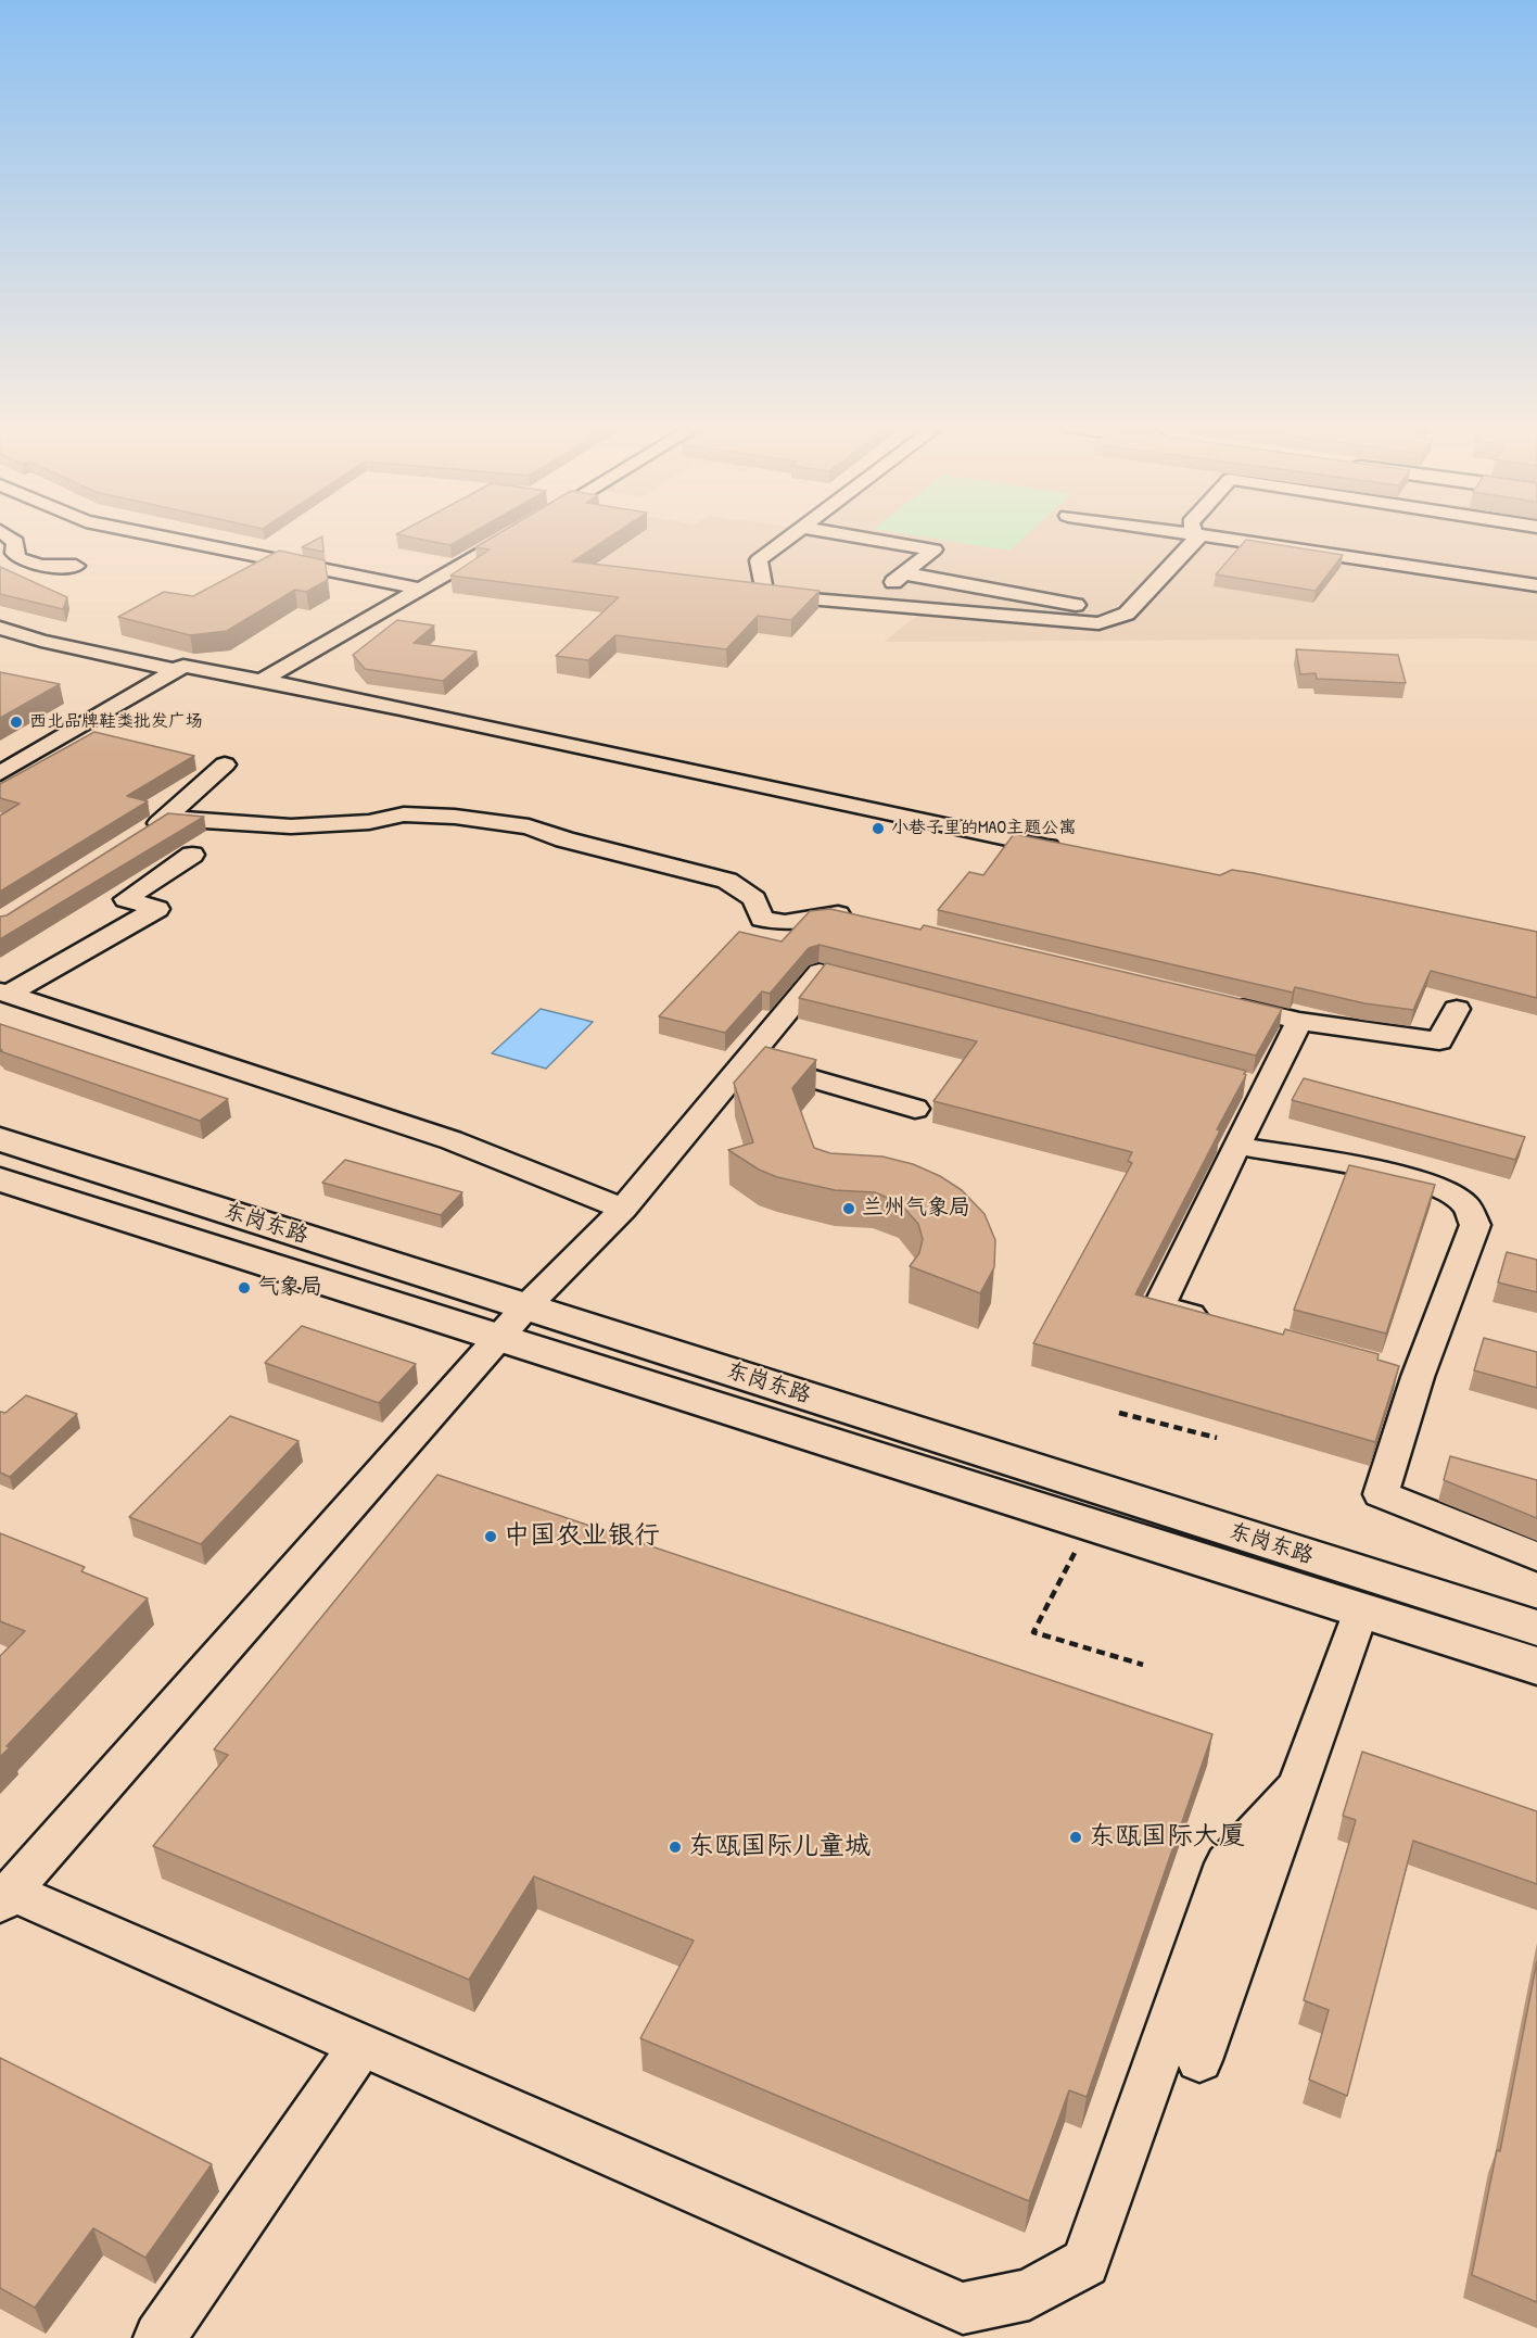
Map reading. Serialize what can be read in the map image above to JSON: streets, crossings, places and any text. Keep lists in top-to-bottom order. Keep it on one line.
{"streets":{"main road":["东岗东路"]},"places":["西北品牌鞋类批发广场","小巷子里的MAO主题公寓","兰州气象局","气象局","中国农业银行","东瓯国际大厦","东瓯国际儿童城"]}
